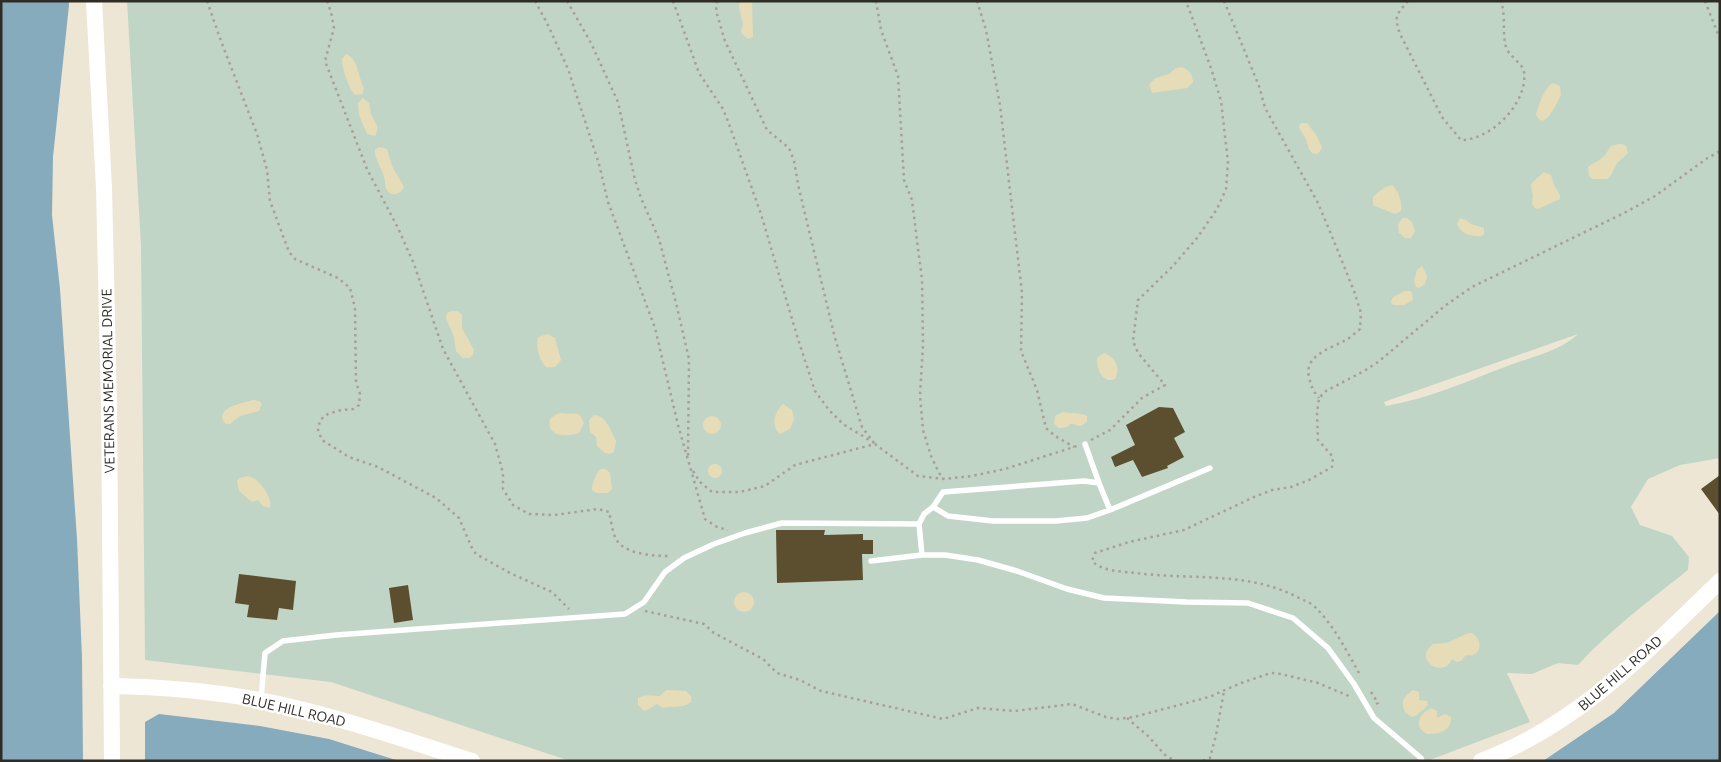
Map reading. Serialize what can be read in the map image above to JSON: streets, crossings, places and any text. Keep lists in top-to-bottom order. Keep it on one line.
{"streets":{"main road":["VETERANS MEMORIAL DRIVE","BLUE HILL ROAD"]},"crossings":[["VETERANS MEMORIAL DRIVE","BLUE HILL ROAD"]]}
